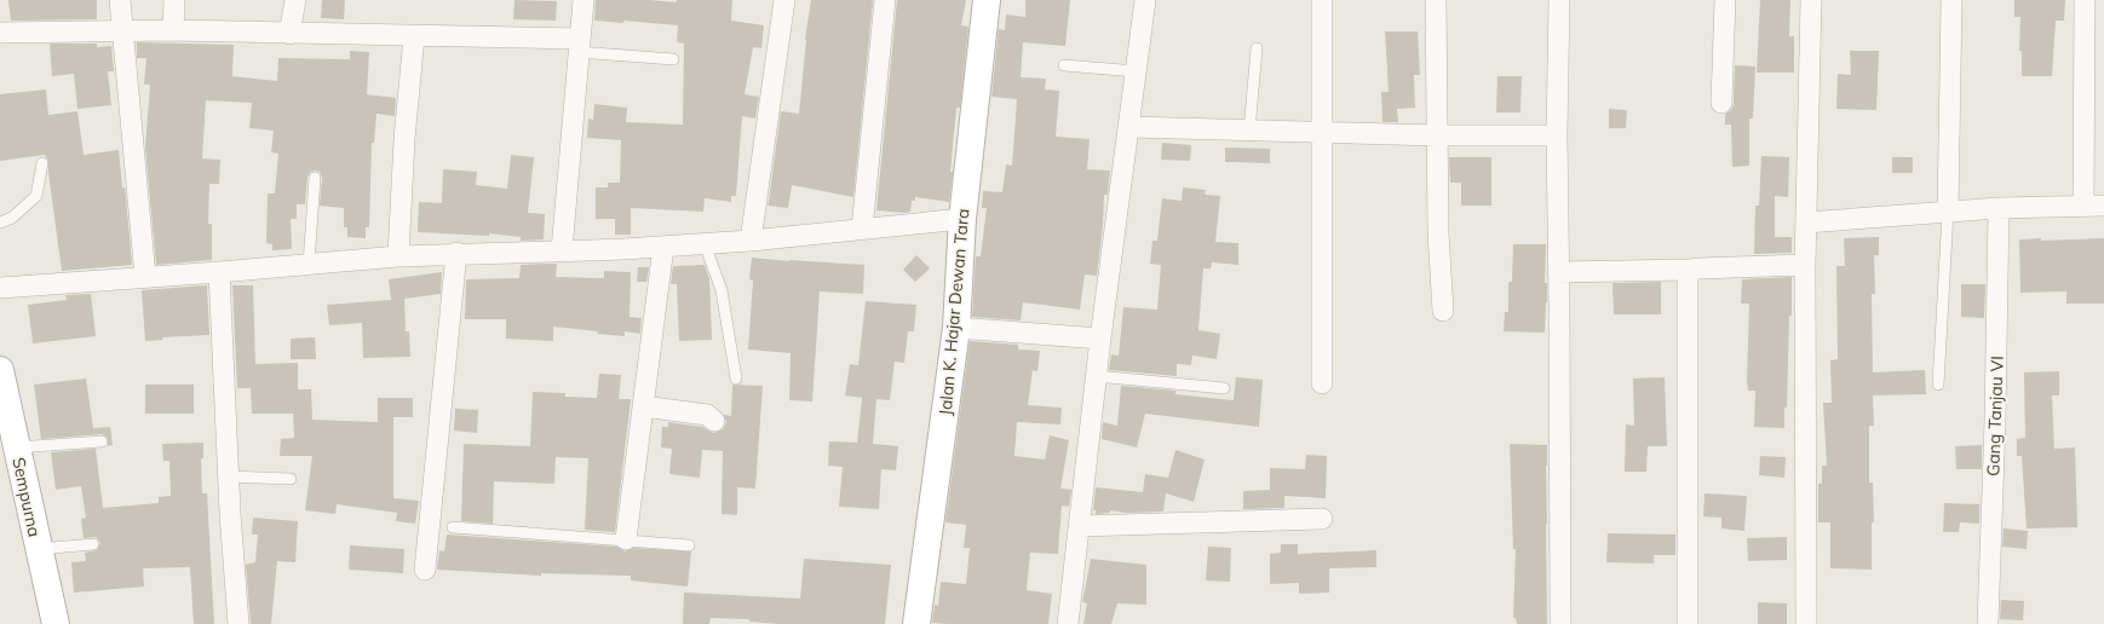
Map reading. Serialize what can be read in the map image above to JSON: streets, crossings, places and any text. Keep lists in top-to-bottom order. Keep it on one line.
{"streets":{"street":["Jalan K. Hajar Dewan Tara","Gang Tanjau VI","Sempurna"]}}
